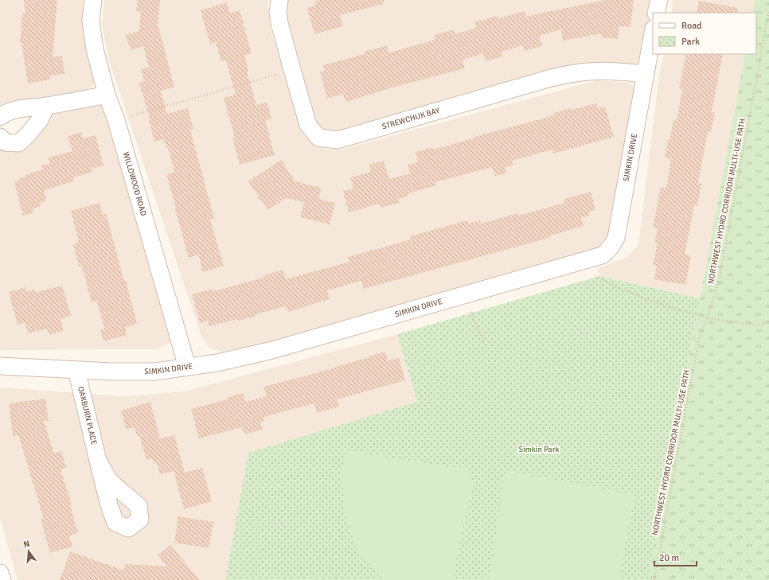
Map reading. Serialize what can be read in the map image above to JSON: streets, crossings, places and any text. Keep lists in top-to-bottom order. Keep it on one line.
{"streets":{"street":["STREWCHUK BAY","SIMKIN DRIVE","WILLOWOOD ROAD","OAKBURN PLACE"],"path":["NORTHWEST HYDRO CORRIDOR MULTI-USE PATH"]},"crossings":[["STREWCHUK BAY","SIMKIN DRIVE"],["SIMKIN DRIVE","WILLOWOOD ROAD"],["SIMKIN DRIVE","OAKBURN PLACE"]],"parks":["Simkin Park"],"legend":["Road","Park"],"scale_bar":"20 m","north":"top"}
